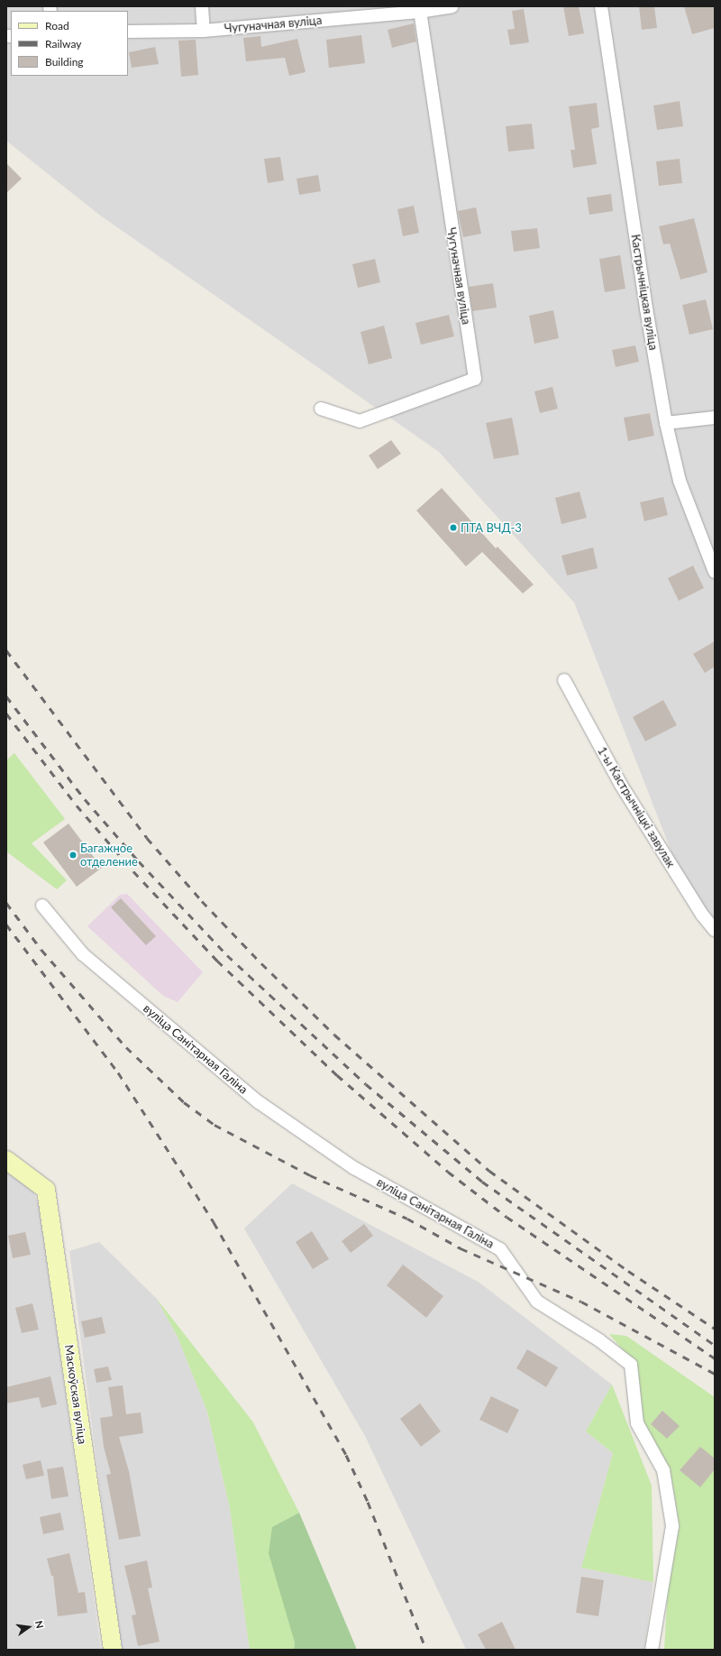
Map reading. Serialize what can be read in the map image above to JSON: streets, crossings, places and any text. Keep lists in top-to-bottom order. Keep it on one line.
{"streets":{"street":["Чугуначная вуліца","Кастрычніцкая вуліца","1-ы Кастрычніцкі завулак","вуліца Санітарная Галіна","Маскоўская вуліца"]},"places":["ПТА ВЧД-3","Багажное отделение"],"legend":["Road","Railway","Building"],"north":"right"}
